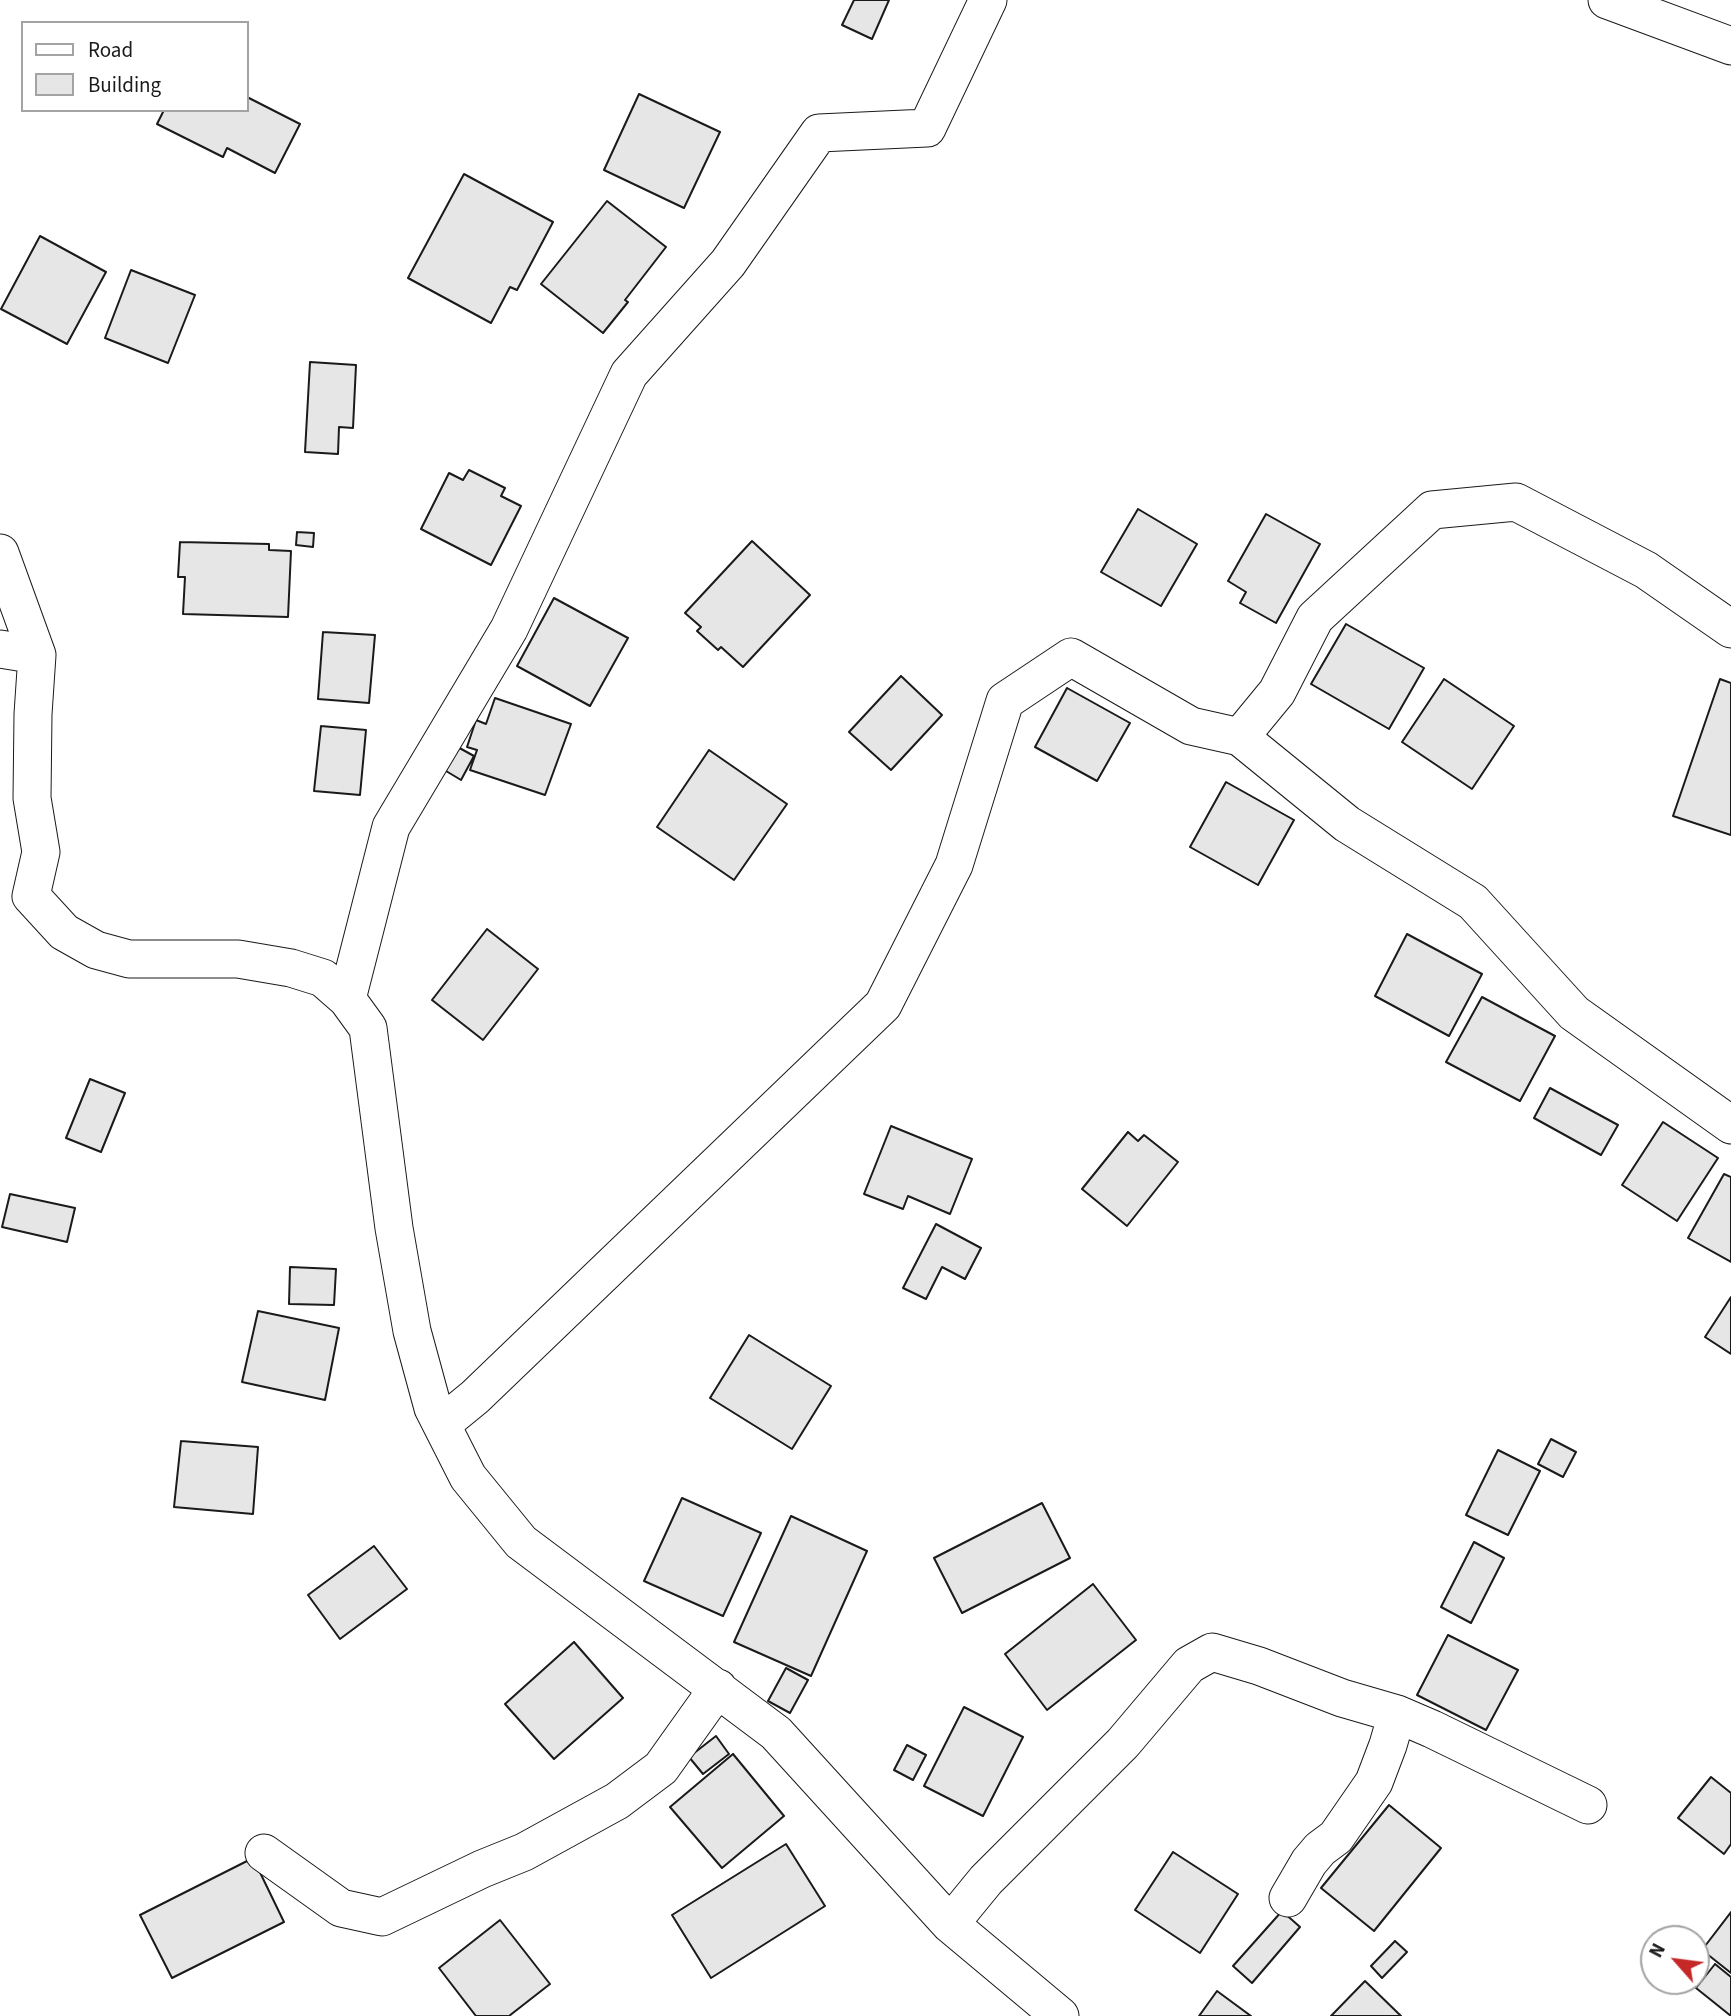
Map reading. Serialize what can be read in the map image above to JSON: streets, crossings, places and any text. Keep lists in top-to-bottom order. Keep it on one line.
{"legend":["Road","Building"],"north":"top left"}
